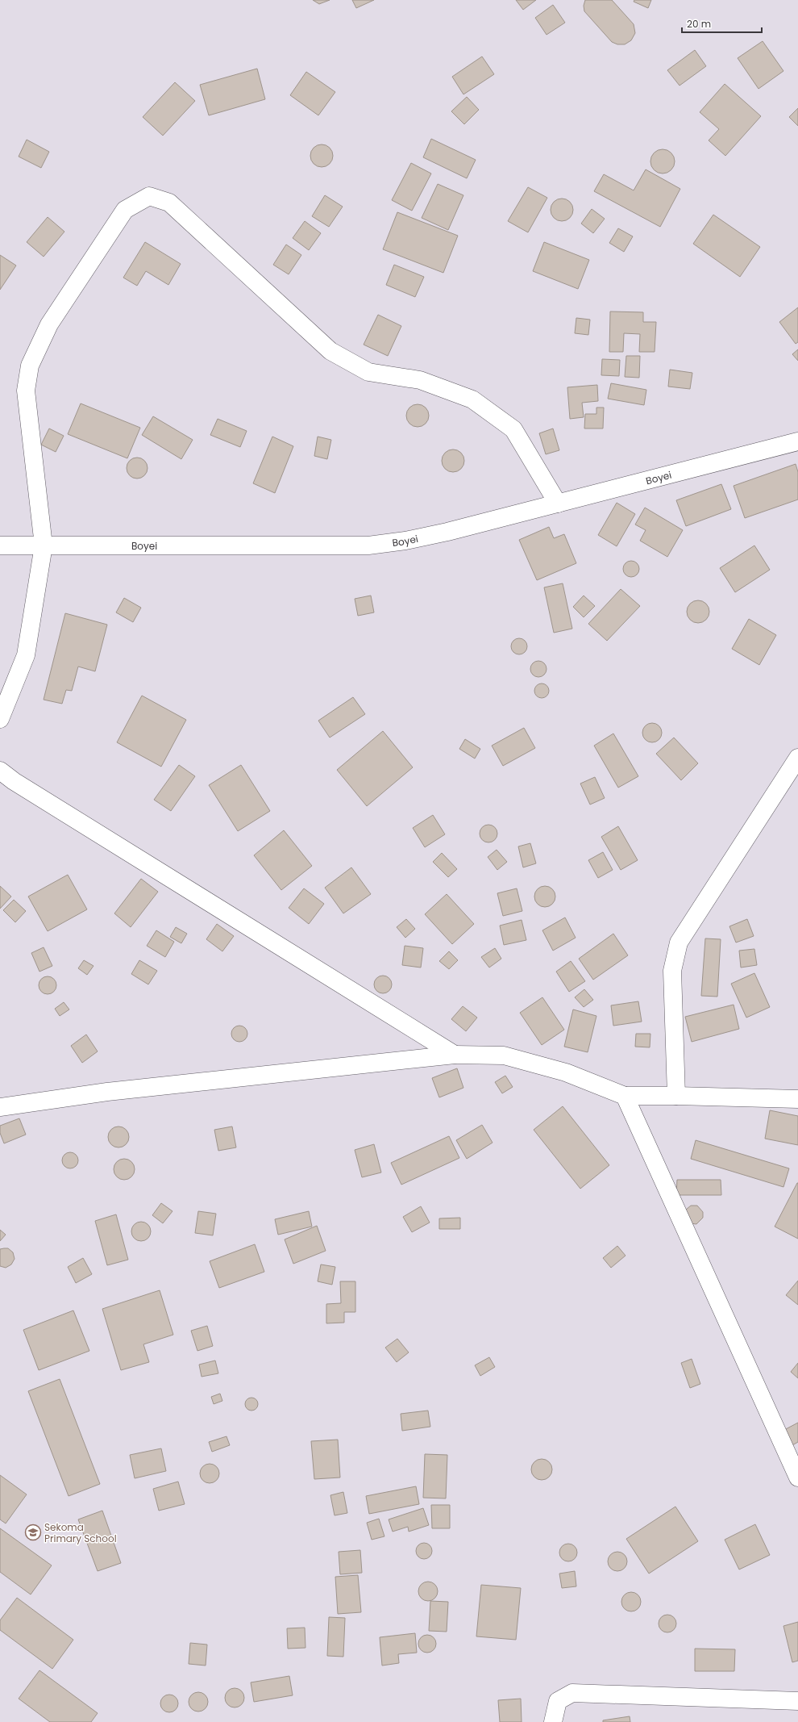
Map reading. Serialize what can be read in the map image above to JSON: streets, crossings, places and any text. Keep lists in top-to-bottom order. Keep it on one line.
{"streets":{"street":["Boyei"]},"places":{"school or university":["Sekoma Primary School"]},"scale_bar":"20 m"}
